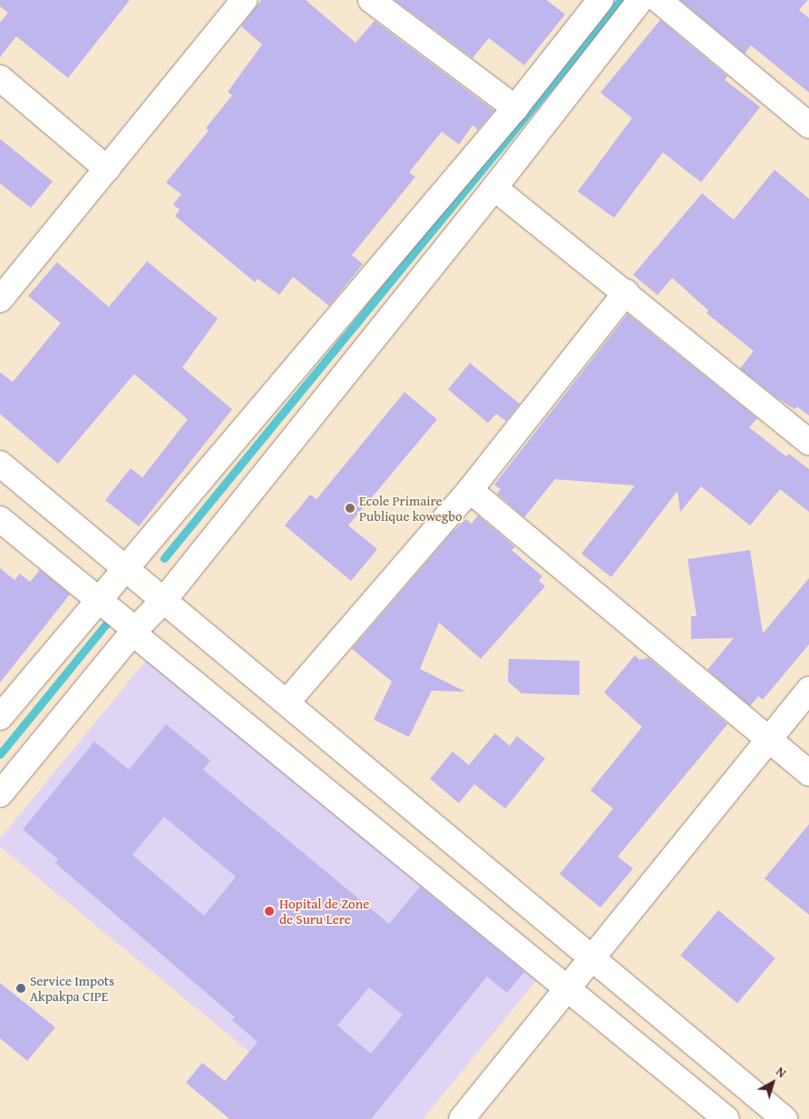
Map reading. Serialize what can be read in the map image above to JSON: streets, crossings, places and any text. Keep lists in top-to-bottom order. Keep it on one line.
{"places":["Ecole Primaire Publique kowegbo","Hopital de Zone de Suru Lere","Service Impots Akpakpa CIPE"],"north":"top right"}
